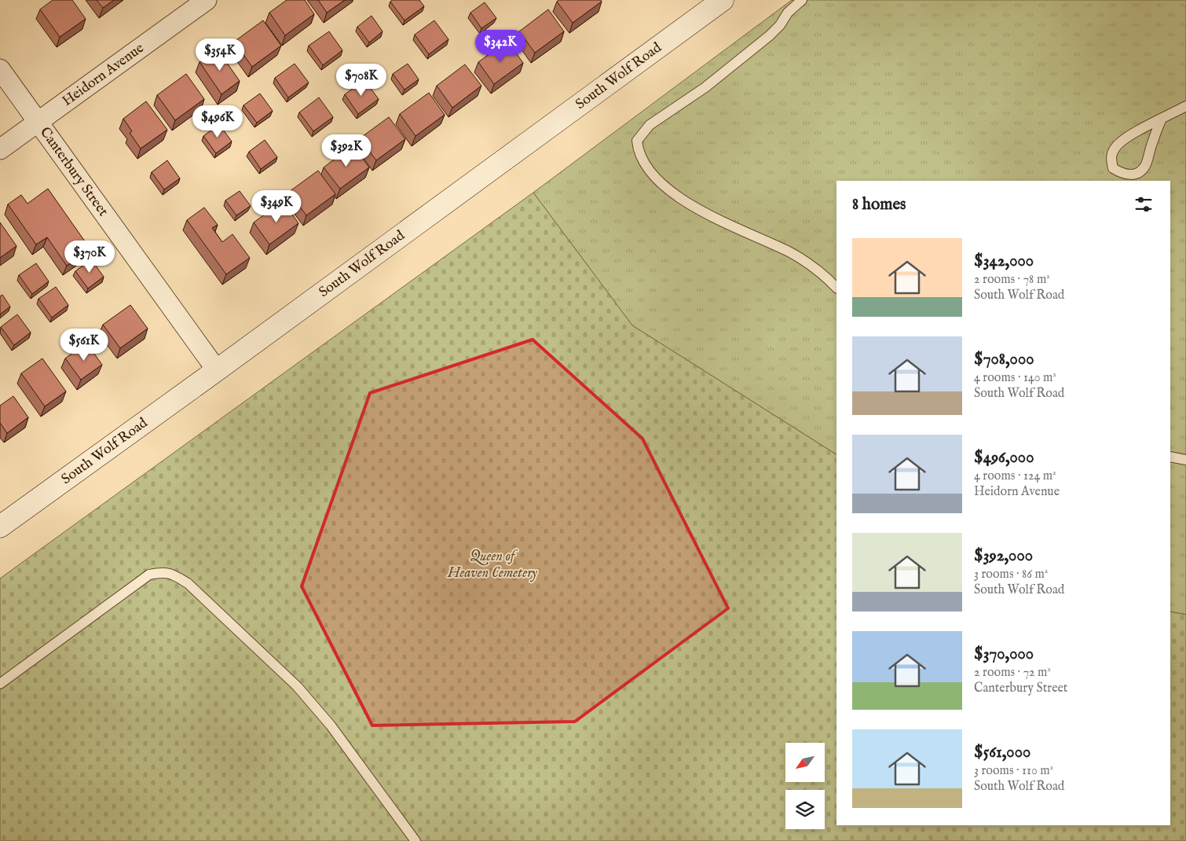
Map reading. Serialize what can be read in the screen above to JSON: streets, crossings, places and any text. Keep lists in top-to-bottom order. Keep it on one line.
{"streets":{"main road":["South Wolf Road"],"street":["Heidorn Avenue","Canterbury Street"]},"crossings":[["Heidorn Avenue","Canterbury Street"],["South Wolf Road","Canterbury Street"]],"parks":["Queen of Heaven Cemetery"],"north":"bottom left","page":{"price":["$342K","$354K","$708K","$496K","$392K","$349K","$370K","$561K"],"heading":"8 homes","list":[{"name":"$342,000","note":"2 rooms · 78 m² · South Wolf Road"},{"name":"$708,000","note":"4 rooms · 140 m² · South Wolf Road"},{"name":"$496,000","note":"4 rooms · 124 m² · Heidorn Avenue"},{"name":"$392,000","note":"3 rooms · 86 m² · South Wolf Road"},{"name":"$370,000","note":"2 rooms · 72 m² · Canterbury Street"},{"name":"$561,000","note":"3 rooms · 110 m² · South Wolf Road"}]}}
